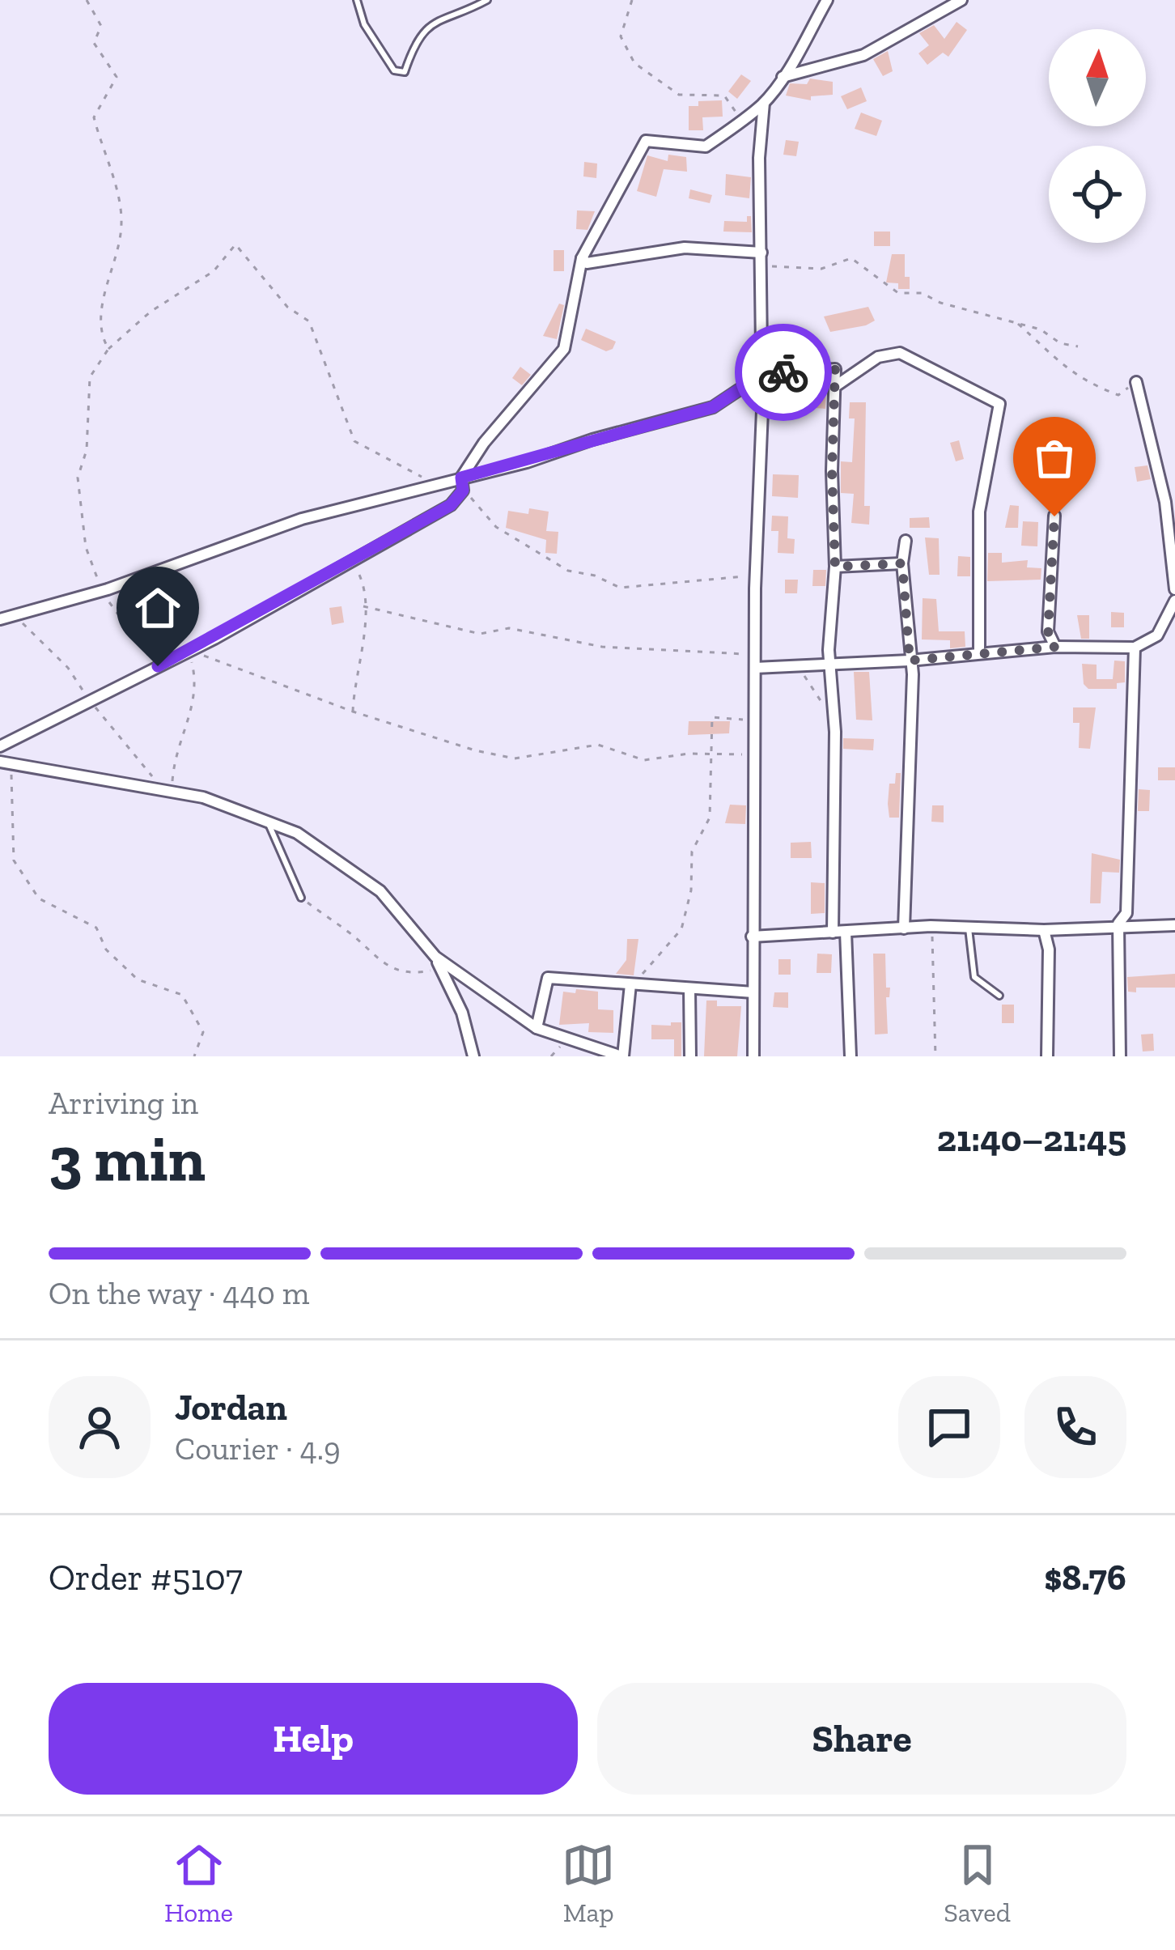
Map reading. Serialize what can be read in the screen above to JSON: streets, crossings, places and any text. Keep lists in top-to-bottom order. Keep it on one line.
{"north":"top","page":{"heading":["3 min","Arriving in","21:40–21:45"],"panel":["Jordan","Courier · 4.9","Order #5107","$8.76"],"bar":"On the way · 440 m","buttons":["Help","Share"],"tabs":["Home","Map","Saved"]}}
